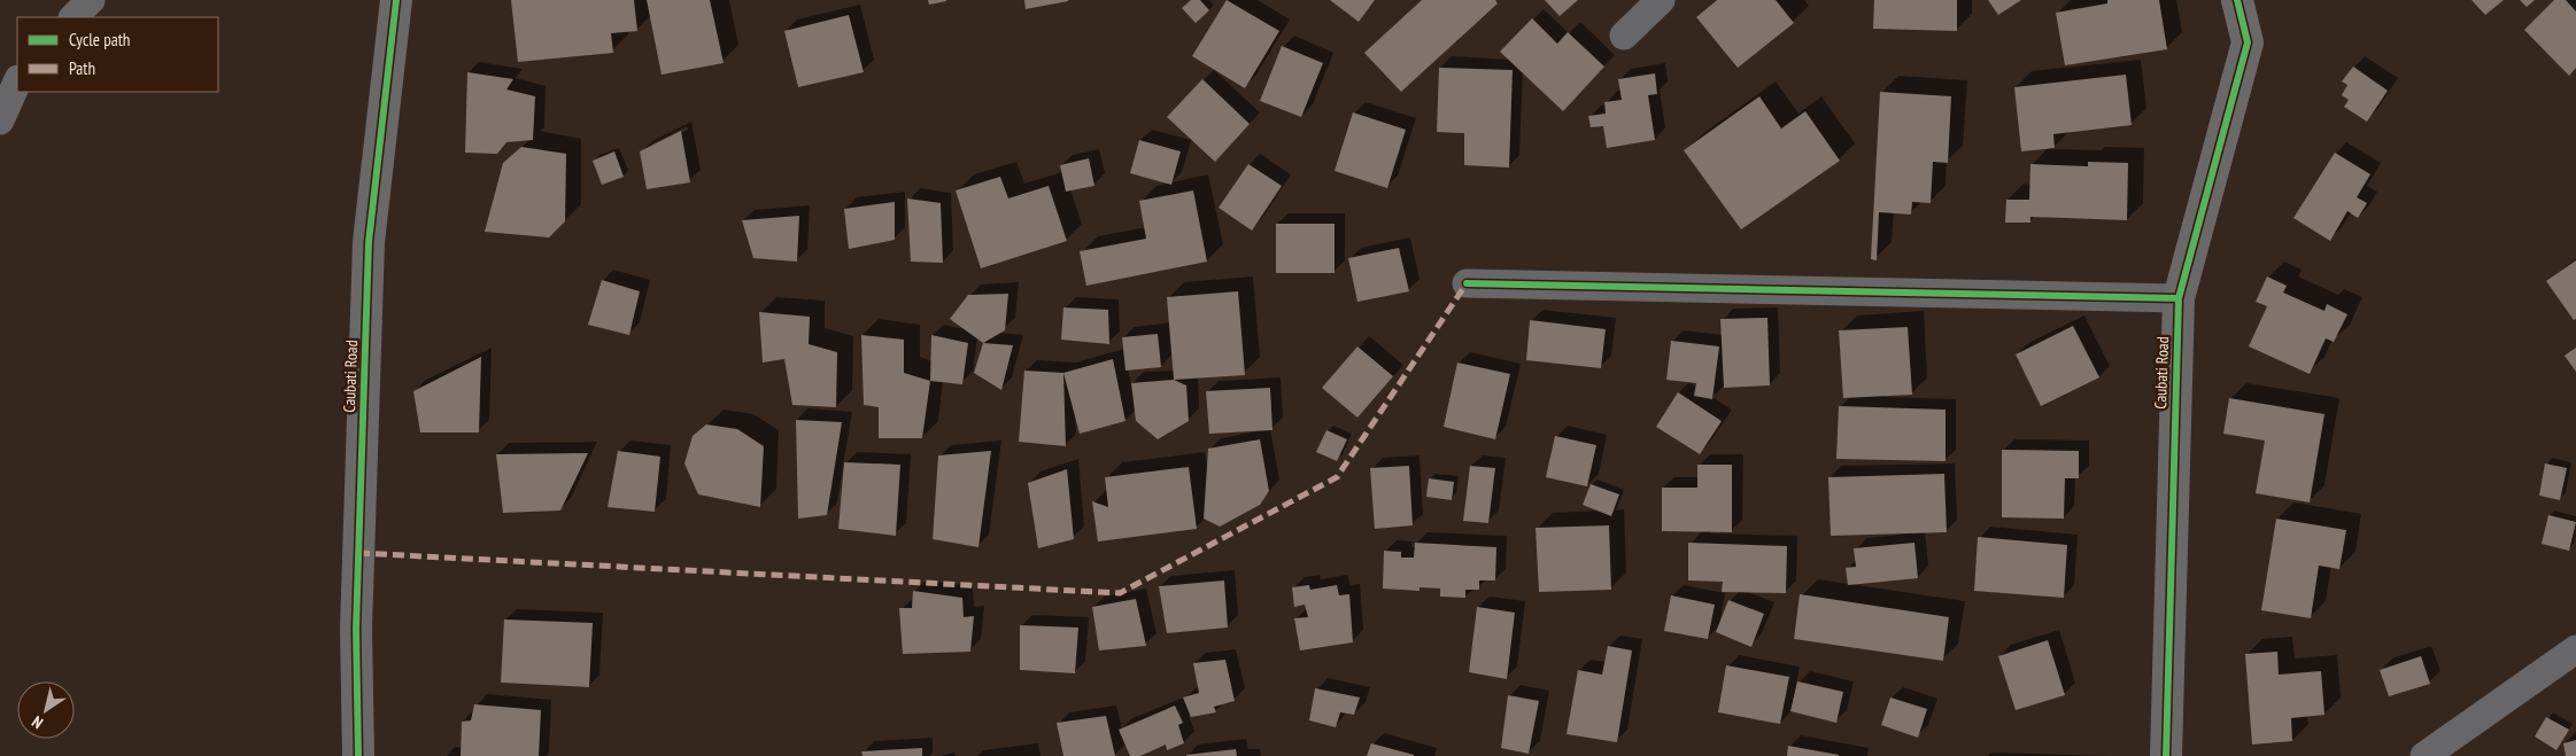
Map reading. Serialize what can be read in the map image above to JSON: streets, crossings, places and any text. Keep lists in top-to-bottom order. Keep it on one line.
{"streets":{"street":["Caubati Road"]},"legend":["Cycle path","Path"],"north":"bottom left"}
